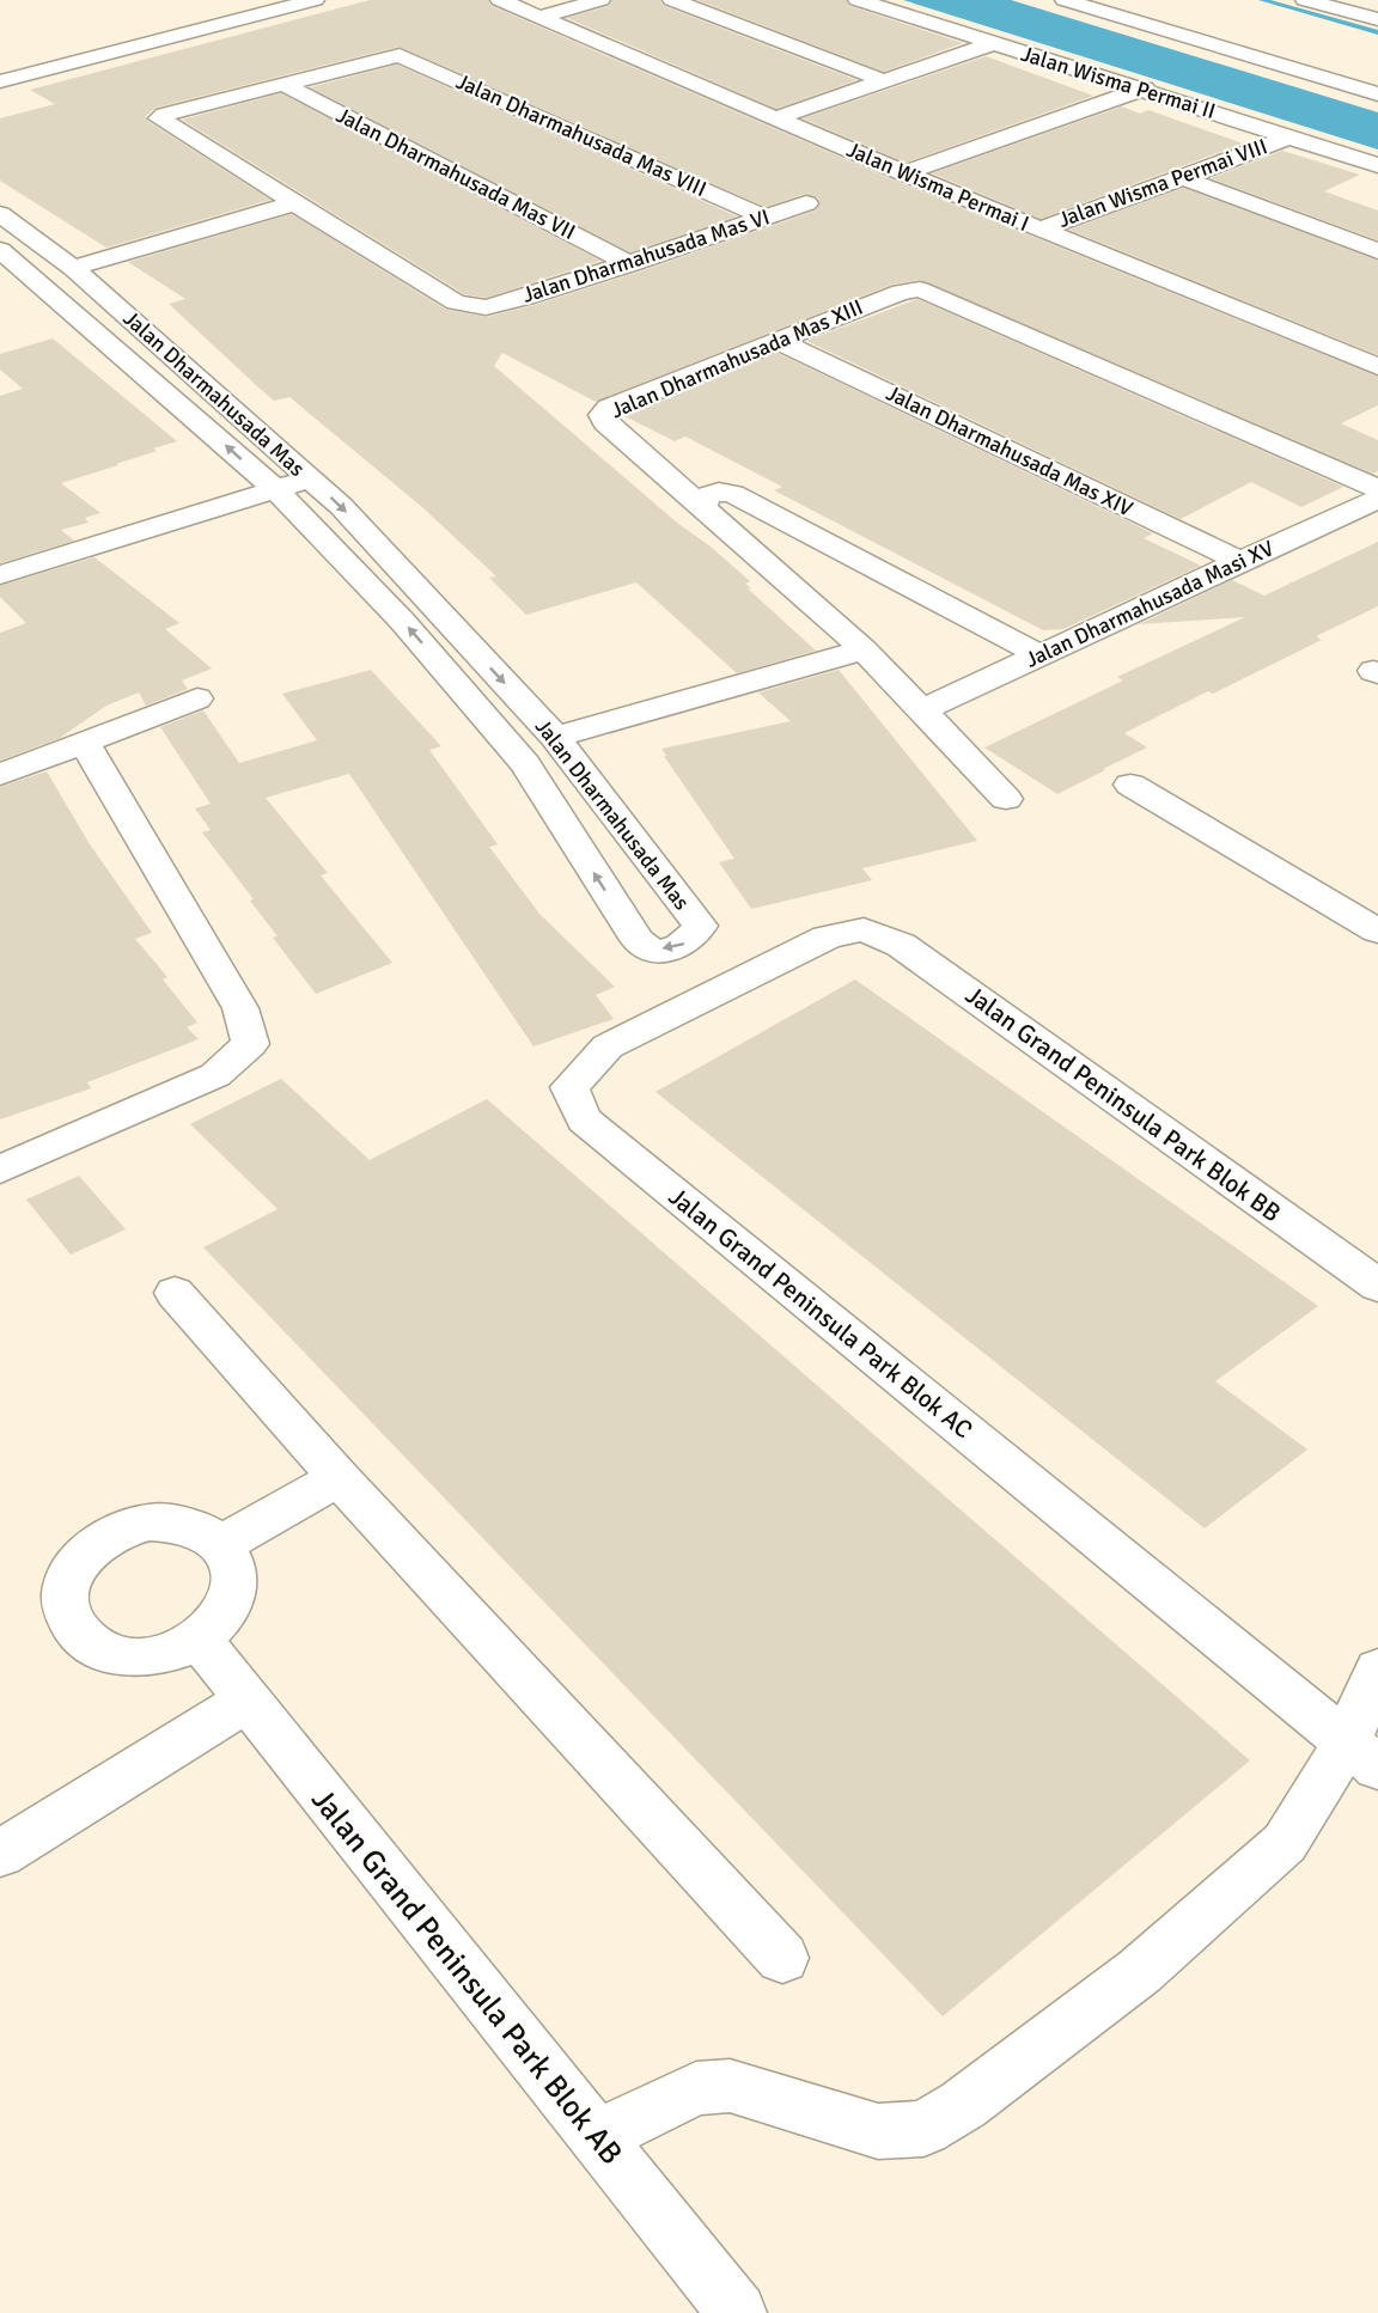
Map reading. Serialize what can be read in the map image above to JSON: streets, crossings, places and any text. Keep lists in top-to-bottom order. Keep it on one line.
{"streets":{"street":["Jalan Wisma Permai II","Jalan Dharmahusada Mas VIII","Jalan Dharmahusada Mas VII","Jalan Wisma Permai VIII","Jalan Wisma Permai I","Jalan Dharmahusada Mas VI","Jalan Dharmahusada Mas XIII","Jalan Dharmahusada Mas","Jalan Dharmahusada Mas XIV","Jalan Dharmahusada Masi XV","Jalan Grand Peninsula Park Blok BB","Jalan Grand Peninsula Park Blok AC","Jalan Grand Peninsula Park Blok AB"]},"crossings":[["Jalan Wisma Permai II","Jalan Wisma Permai VIII"],["Jalan Dharmahusada Mas VIII","Jalan Dharmahusada Mas VII"],["Jalan Dharmahusada Mas VIII","Jalan Dharmahusada Mas VI"],["Jalan Dharmahusada Mas VII","Jalan Dharmahusada Mas VI"],["Jalan Wisma Permai VIII","Jalan Wisma Permai I"],["Jalan Dharmahusada Mas XIII","Jalan Dharmahusada Mas XIV"],["Jalan Dharmahusada Mas XIII","Jalan Dharmahusada Masi XV"],["Jalan Dharmahusada Mas XIV","Jalan Dharmahusada Masi XV"],["Jalan Grand Peninsula Park Blok BB","Jalan Grand Peninsula Park Blok AC"]]}
